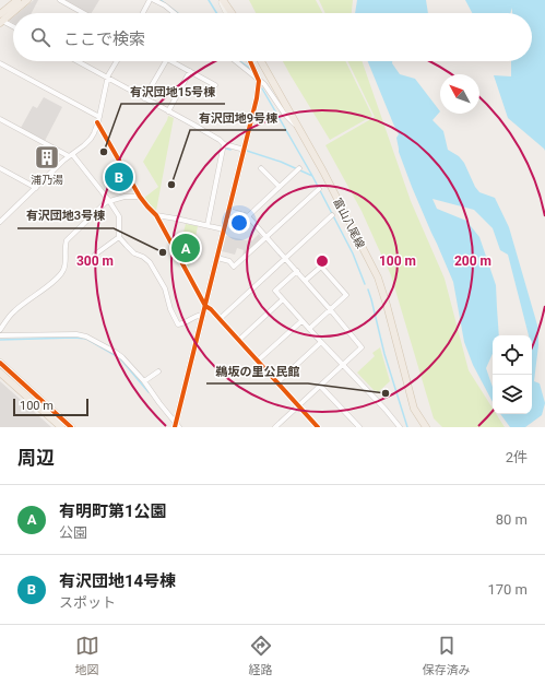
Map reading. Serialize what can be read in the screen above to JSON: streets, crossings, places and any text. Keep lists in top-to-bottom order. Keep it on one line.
{"streets":{"main road":["富山八尾線"]},"places":{"other":["有沢団地15号棟","有沢団地9号棟","有沢団地3号棟","鵜坂の里公民館"],"building":["浦乃湯"]},"scale_bar":"100 m","north":"top left","page":{"search":"ここで検索","pins":["B","A"],"scale":"100 m","heading":["周辺","2件"],"list":[{"mark":"A","name":"有明町第1公園","note":"公園","value":"80 m"},{"mark":"B","name":"有沢団地14号棟","note":"スポット","value":"170 m"}],"nav":["地図","経路","保存済み"]},"rings":["100 m","200 m","300 m"]}
